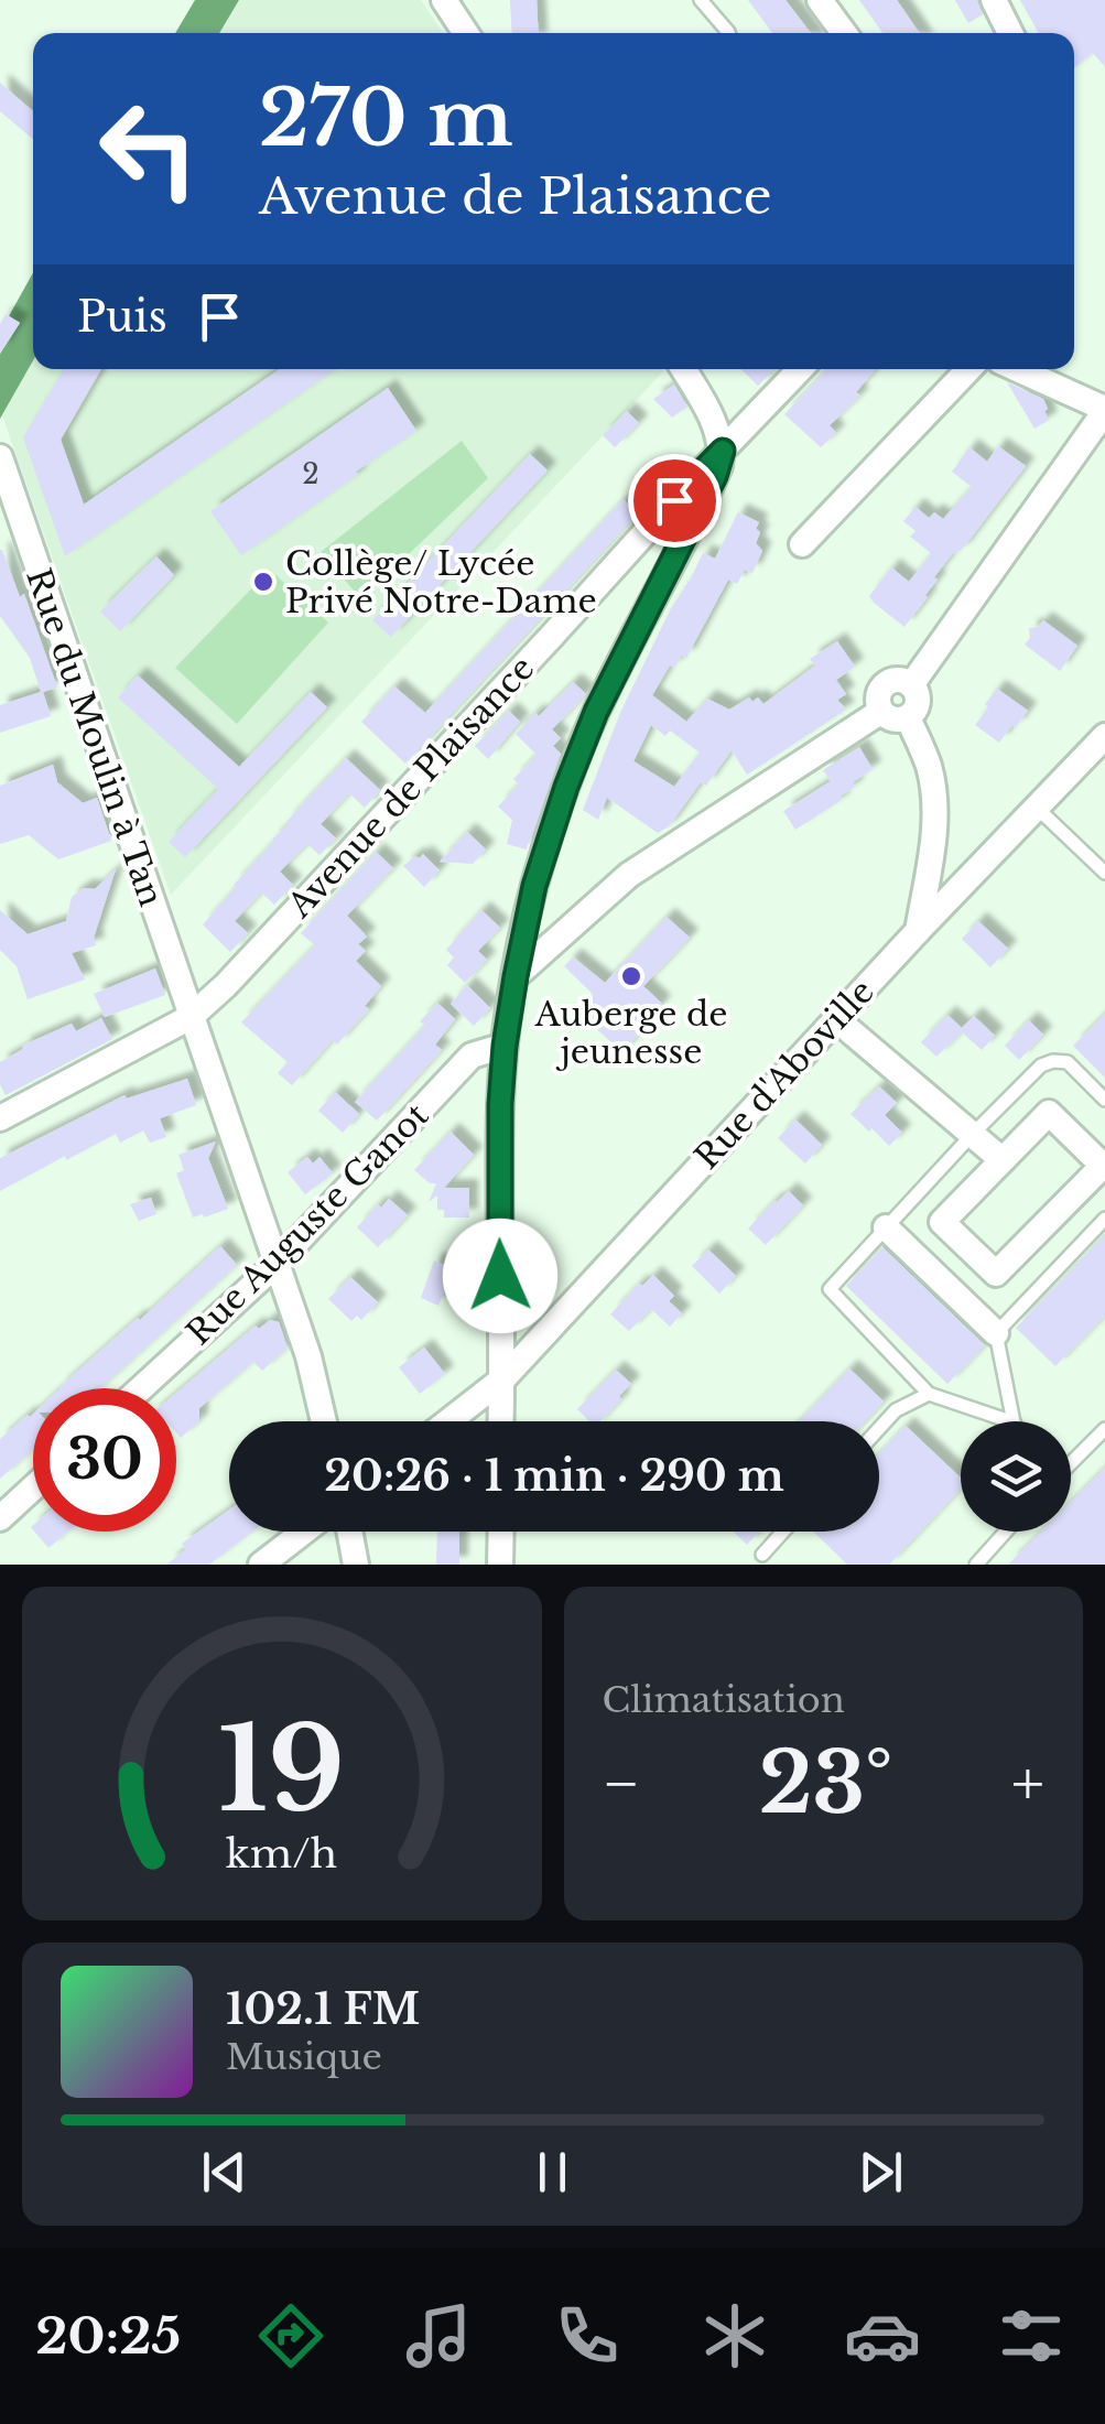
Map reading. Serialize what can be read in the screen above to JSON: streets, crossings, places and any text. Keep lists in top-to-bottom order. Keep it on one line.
{"streets":{"street":["Rue du Moulin à Tan","Avenue de Plaisance","Rue d'Aboville","Rue Auguste Ganot"]},"crossings":[["Rue du Moulin à Tan","Avenue de Plaisance"],["Rue du Moulin à Tan","Rue Auguste Ganot"]],"places":["Collège/ Lycée Privé Notre-Dame","Auberge de jeunesse"],"house_numbers":["2"],"page":{"turn":["270 m","Avenue de Plaisance"],"then":"Puis","limit":"30","trip":"20:26 · 1 min · 290 m","tile":"Climatisation","heat":["−","23°","+"],"song":["102.1 FM","Musique"],"tabs":"20:25","gauge":["19","km/h"]}}
